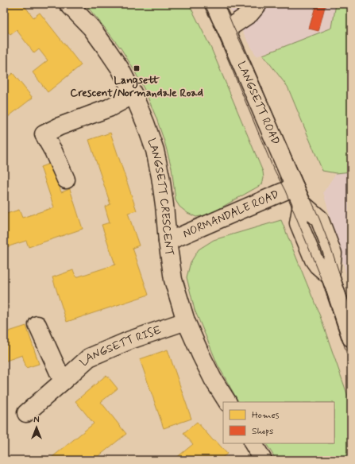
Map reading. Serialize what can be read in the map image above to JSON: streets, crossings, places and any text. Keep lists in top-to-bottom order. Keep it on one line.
{"streets":{"street":["LANGSETT ROAD","LANGSETT CRESCENT","NORMANDALE ROAD","LANGSETT RISE"]},"crossings":[["LANGSETT ROAD","NORMANDALE ROAD"],["LANGSETT CRESCENT","NORMANDALE ROAD"],["LANGSETT CRESCENT","LANGSETT RISE"]],"places":{"transit":["Langsett Crescent/Normandale Road"]},"legend":["Homes","Shops"],"north":"top"}
